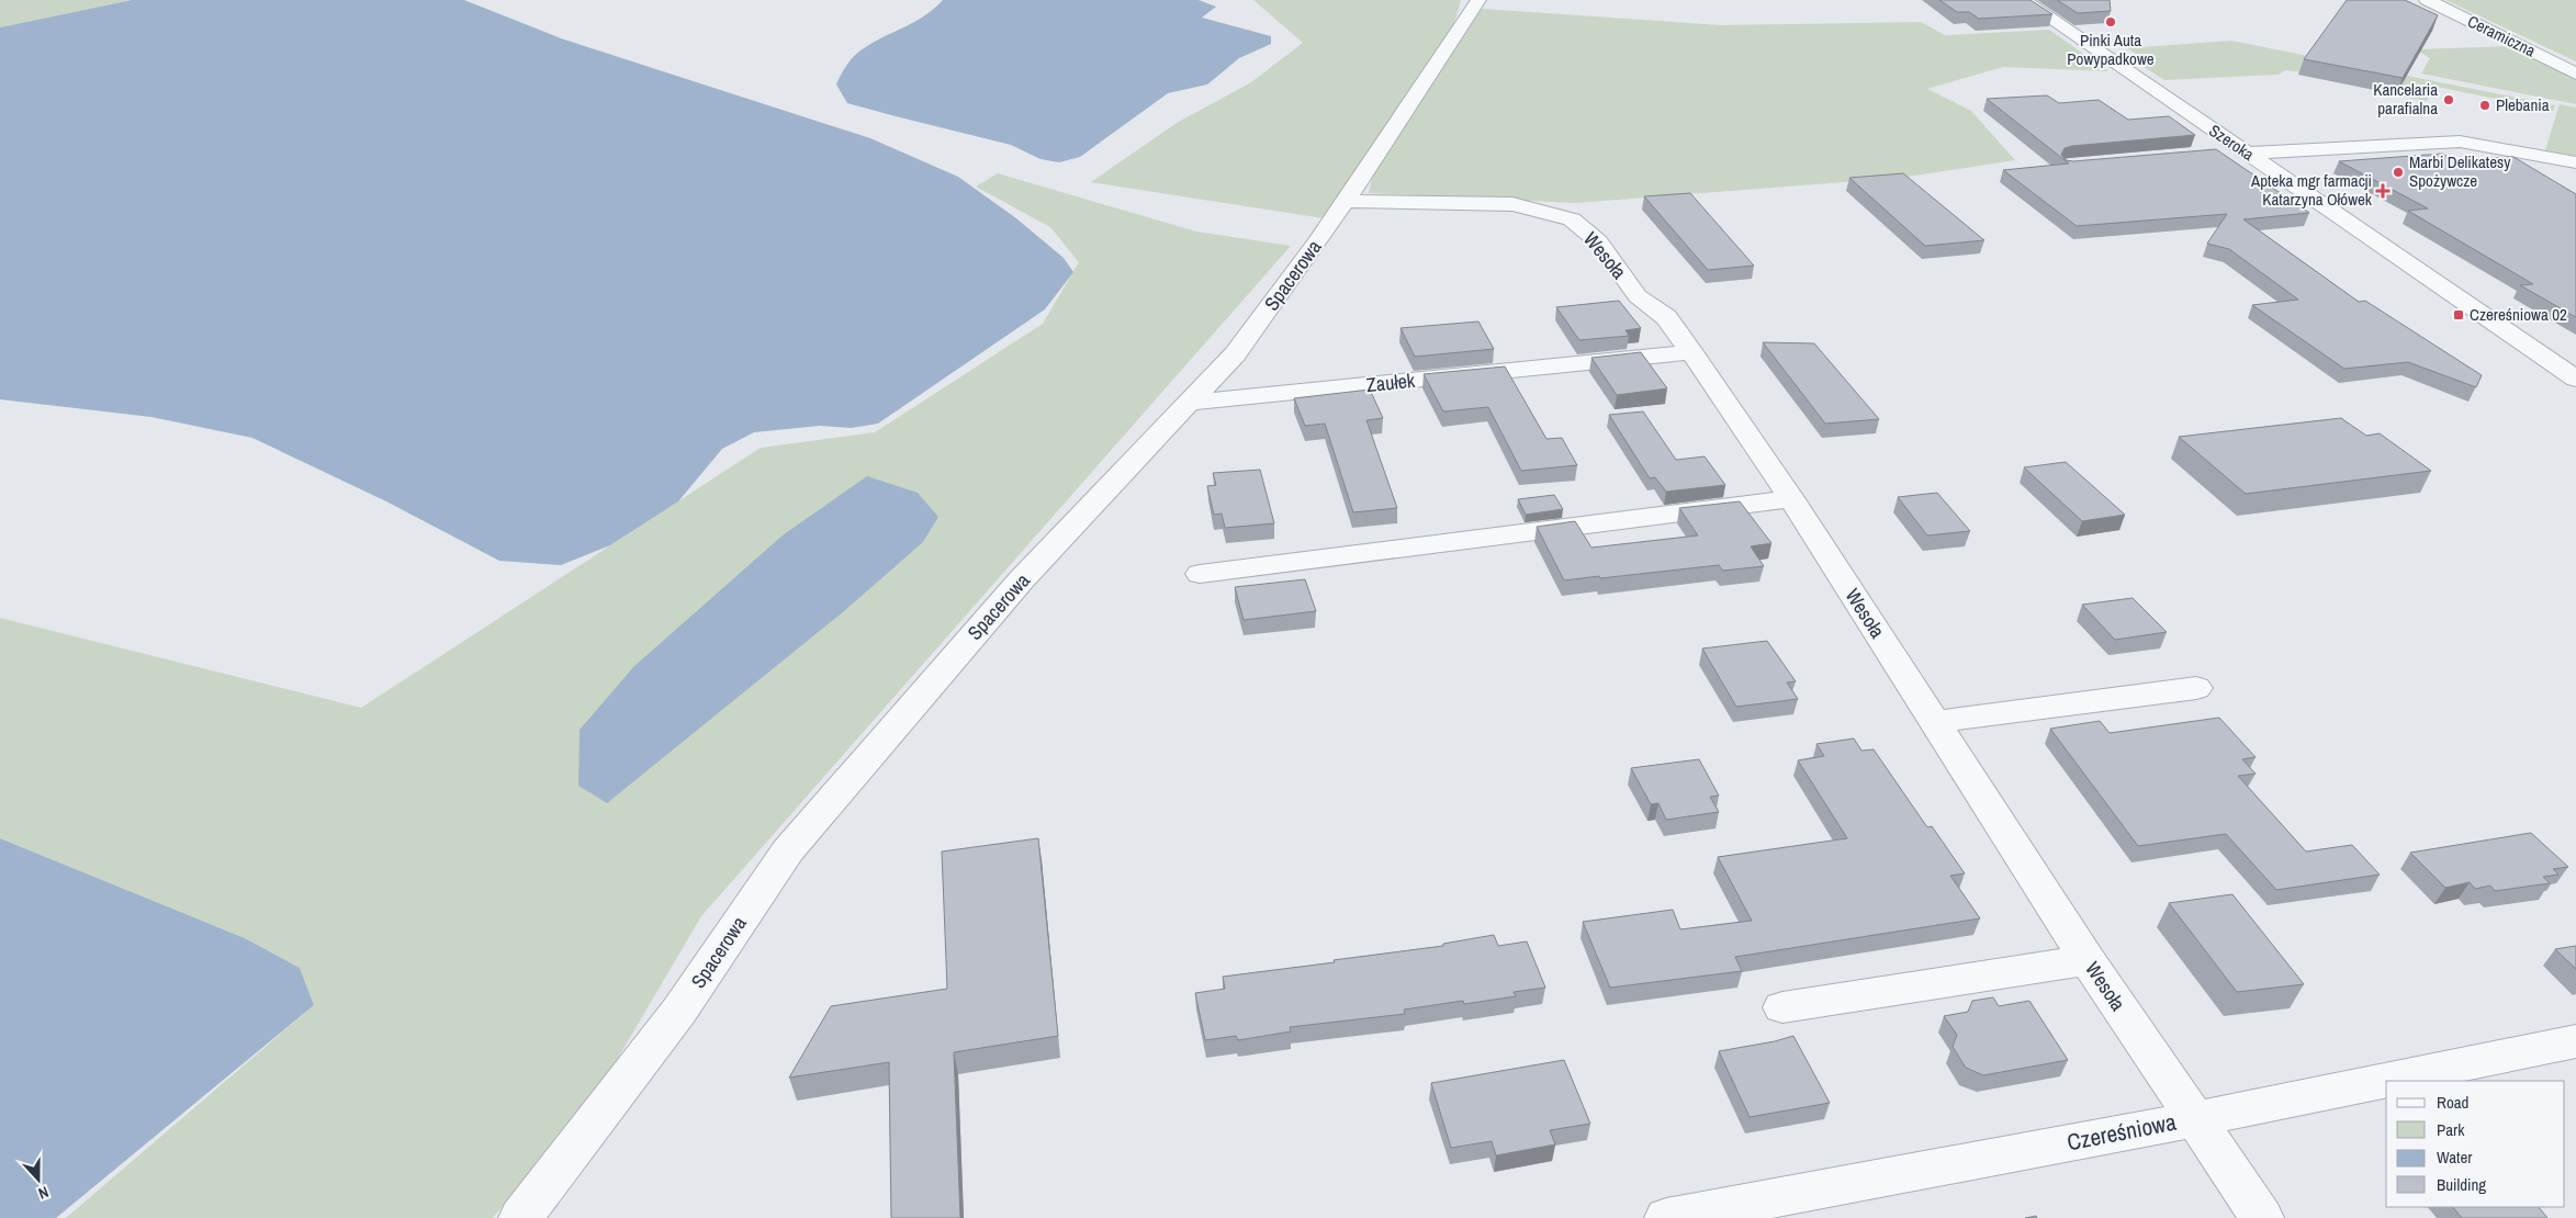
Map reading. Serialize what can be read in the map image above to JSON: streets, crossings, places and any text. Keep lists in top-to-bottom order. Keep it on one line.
{"streets":{"street":["Ceramiczna","Szeroka","Wesoła","Spacerowa","Zaułek","Czereśniowa"]},"crossings":[["Wesoła","Spacerowa"],["Wesoła","Zaułek"],["Wesoła","Czereśniowa"],["Spacerowa","Zaułek"]],"places":{"other":["Pinki Auta Powypadkowe","Kancelaria parafialna","Plebania","Marbi Delikatesy Spożywcze"],"health":["Apteka mgr farmacji Katarzyna Ołówek"],"transit":["Czereśniowa 02"]},"legend":["Road","Park","Water","Building"],"north":"bottom"}
